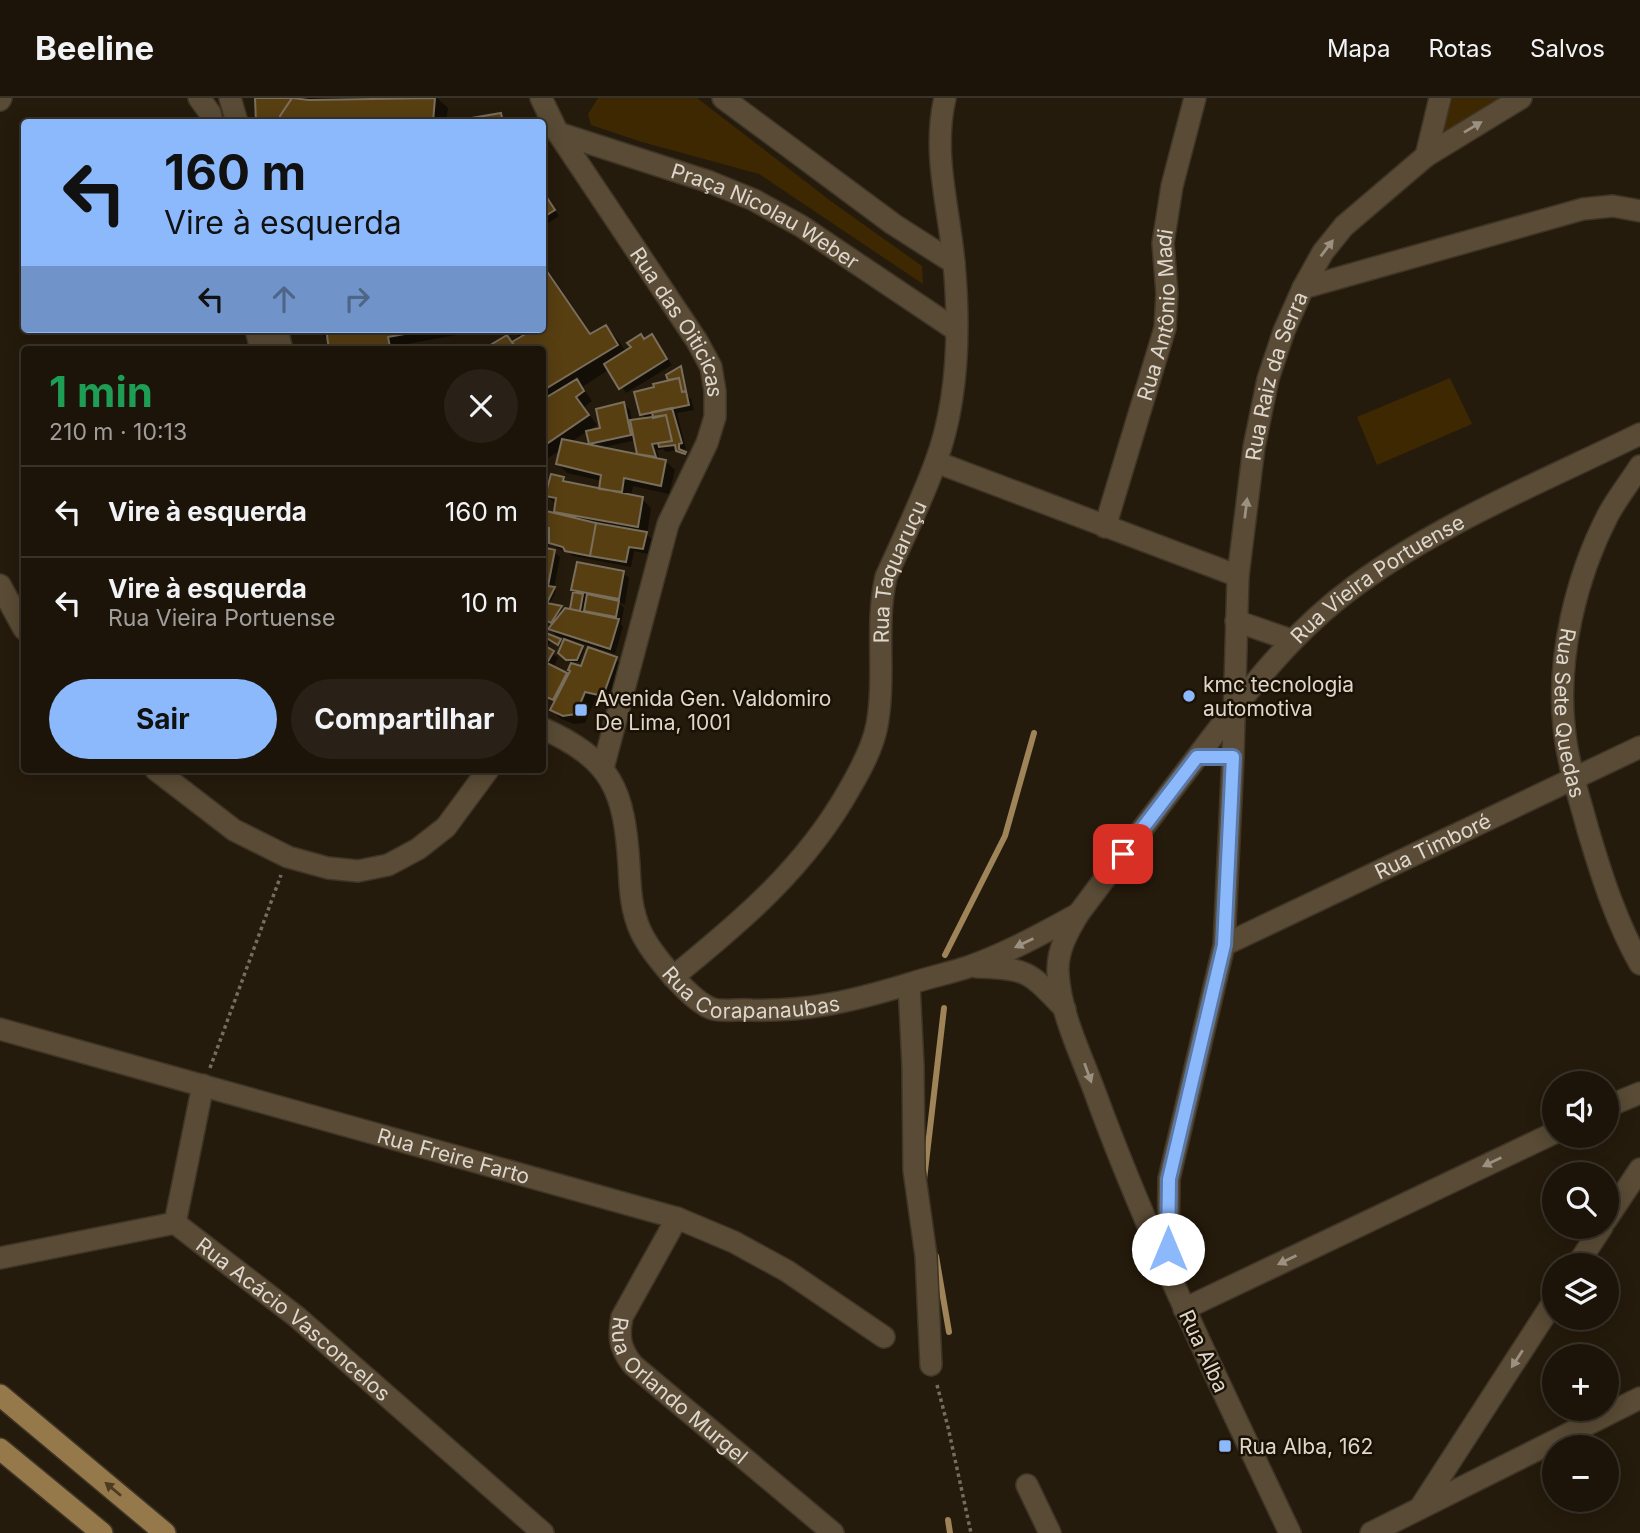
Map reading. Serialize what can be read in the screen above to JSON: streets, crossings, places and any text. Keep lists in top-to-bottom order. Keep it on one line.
{"streets":{"street":["Praça Nicolau Weber","Rua Antônio Madi","Rua das Oiticicas","Rua Raiz da Serra","Rua Taquaruçu","Rua Vieira Portuense","Rua Sete Quedas","Rua Timboré","Rua Corapanaubas","Rua Freire Farto","Rua Acácio Vasconcelos","Rua Alba","Rua Orlando Murgel"]},"crossings":[["Praça Nicolau Weber","Rua das Oiticicas"],["Praça Nicolau Weber","Rua Taquaruçu"],["Rua das Oiticicas","Rua Corapanaubas"],["Rua Raiz da Serra","Rua Vieira Portuense"],["Rua Raiz da Serra","Rua Timboré"],["Rua Raiz da Serra","Rua Alba"],["Rua Taquaruçu","Rua Corapanaubas"],["Rua Vieira Portuense","Rua Corapanaubas"],["Rua Vieira Portuense","Rua Alba"],["Rua Sete Quedas","Rua Timboré"],["Rua Corapanaubas","Rua Alba"],["Rua Freire Farto","Rua Orlando Murgel"]],"one_way":["Rua Raiz da Serra"],"places":{"other":["kmc tecnologia automotiva"],"transit":["Avenida Gen. Valdomiro De Lima, 1001","Rua Alba, 162"]},"page":{"header":"Beeline","nav":["Mapa","Rotas","Salvos"],"turn":["160 m","Vire à esquerda"],"heading":["1 min","210 m · 10:13"],"list":[{"name":"Vire à esquerda","value":"160 m"},{"name":"Vire à esquerda","note":"Rua Vieira Portuense","value":"10 m"}],"buttons":["Sair","Compartilhar"],"map_buttons":["+","−"]}}
